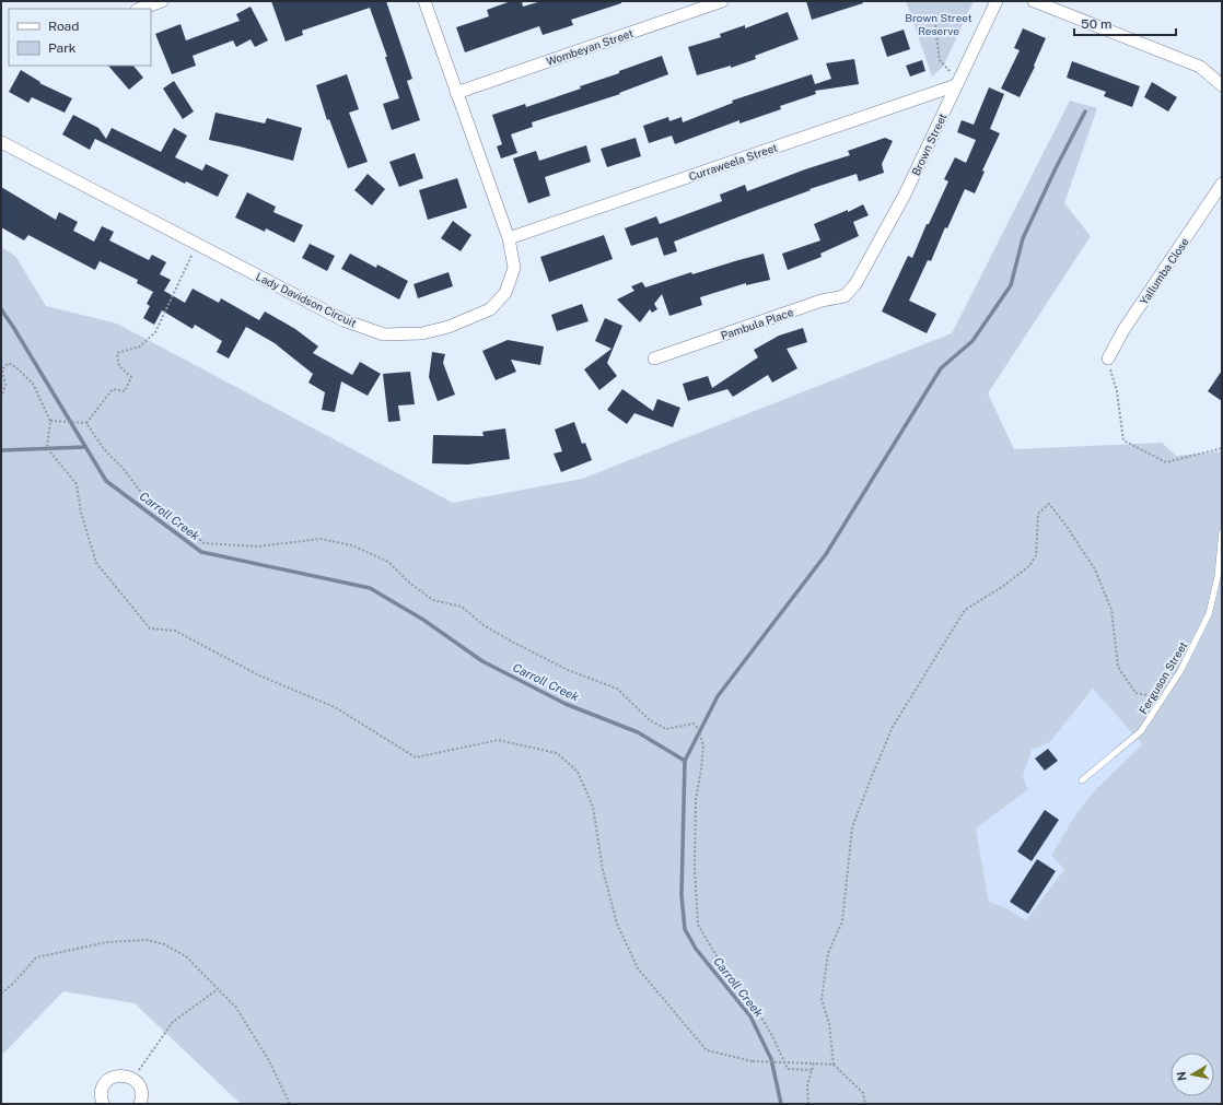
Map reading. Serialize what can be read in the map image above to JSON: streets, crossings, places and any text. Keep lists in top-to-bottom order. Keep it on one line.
{"streets":{"street":["Wombeyan Street","Brown Street","Curraweela Street","Yallumba Close","Lady Davidson Circuit","Pambula Place"],"lane":["Ferguson Street"]},"crossings":[["Wombeyan Street","Lady Davidson Circuit"],["Brown Street","Curraweela Street"],["Brown Street","Pambula Place"],["Curraweela Street","Lady Davidson Circuit"]],"water":["Carroll Creek"],"parks":["Brown Street Reserve"],"legend":["Road","Park"],"scale_bar":"50 m","north":"left"}
